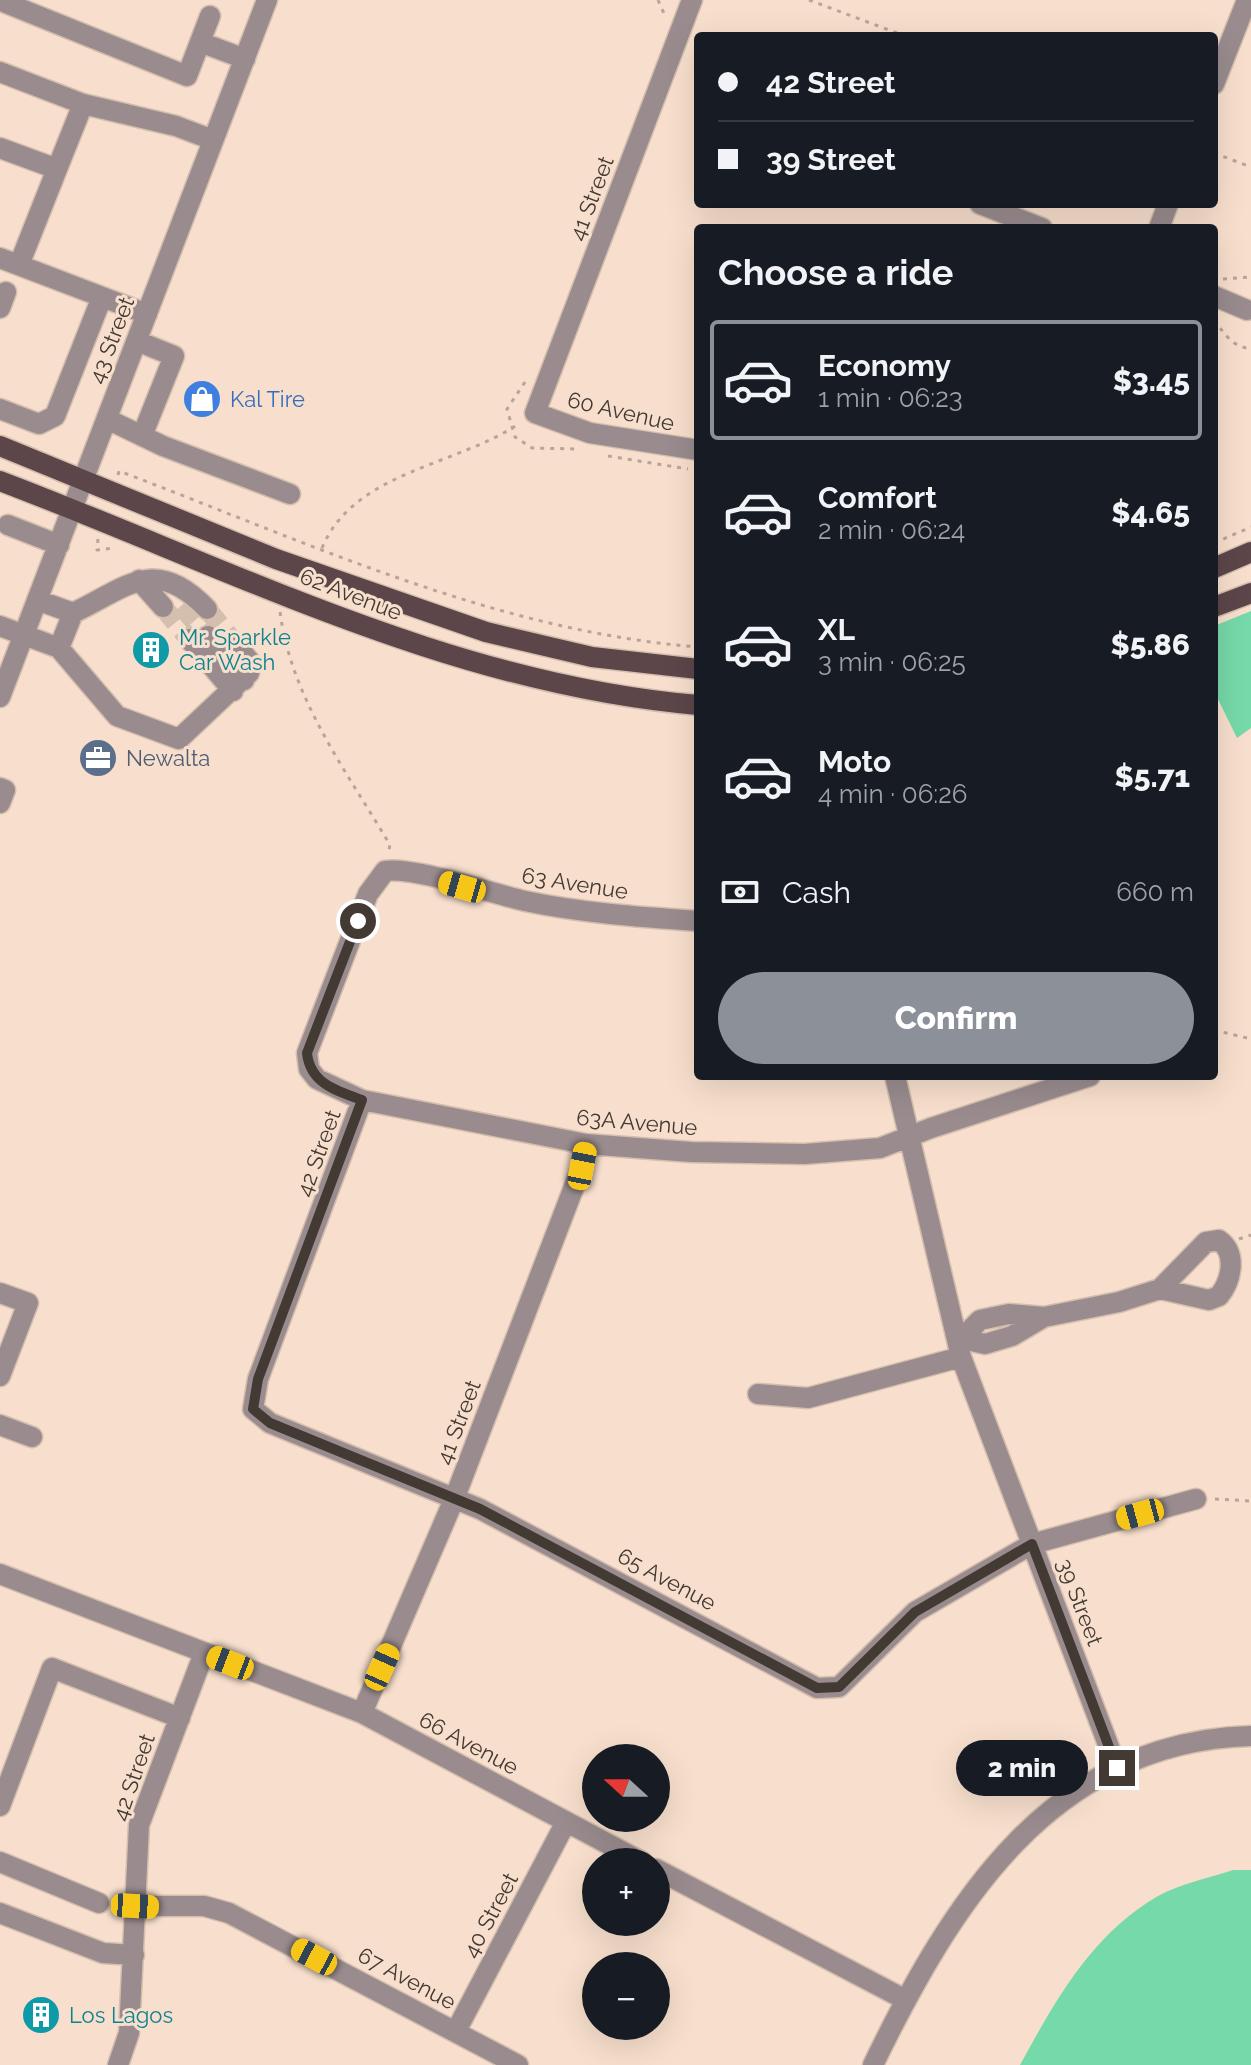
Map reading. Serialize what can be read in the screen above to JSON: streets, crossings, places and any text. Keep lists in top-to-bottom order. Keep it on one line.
{"streets":{"main road":["62 Avenue"],"street":["41 Street","43 Street","60 Avenue","63 Avenue","63A Avenue","42 Street","65 Avenue","39 Street","66 Avenue","40 Street","67 Avenue"]},"crossings":[["41 Street","60 Avenue"],["41 Street","63A Avenue"],["41 Street","65 Avenue"],["41 Street","66 Avenue"],["43 Street","62 Avenue"],["63 Avenue","42 Street"],["63A Avenue","42 Street"],["63A Avenue","39 Street"],["42 Street","65 Avenue"],["42 Street","66 Avenue"],["42 Street","67 Avenue"],["65 Avenue","39 Street"],["66 Avenue","40 Street"],["40 Street","67 Avenue"]],"places":{"shop":["Kal Tire"],"building":["Mr. Sparkle Car Wash","Los Lagos"],"office":["Newalta"]},"north":"left","page":{"banner":["42 Street","39 Street"],"heading":"Choose a ride","list":[{"name":"Economy","note":"1 min · 06:23","value":"$3.45"},{"name":"Comfort","note":"2 min · 06:24","value":"$4.65"},{"name":"XL","note":"3 min · 06:25","value":"$5.86"},{"name":"Moto","note":"4 min · 06:26","value":"$5.71"}],"pay":["Cash","660 m"],"buttons":"Confirm","bubble":"2 min","map_buttons":["+","−"]}}
